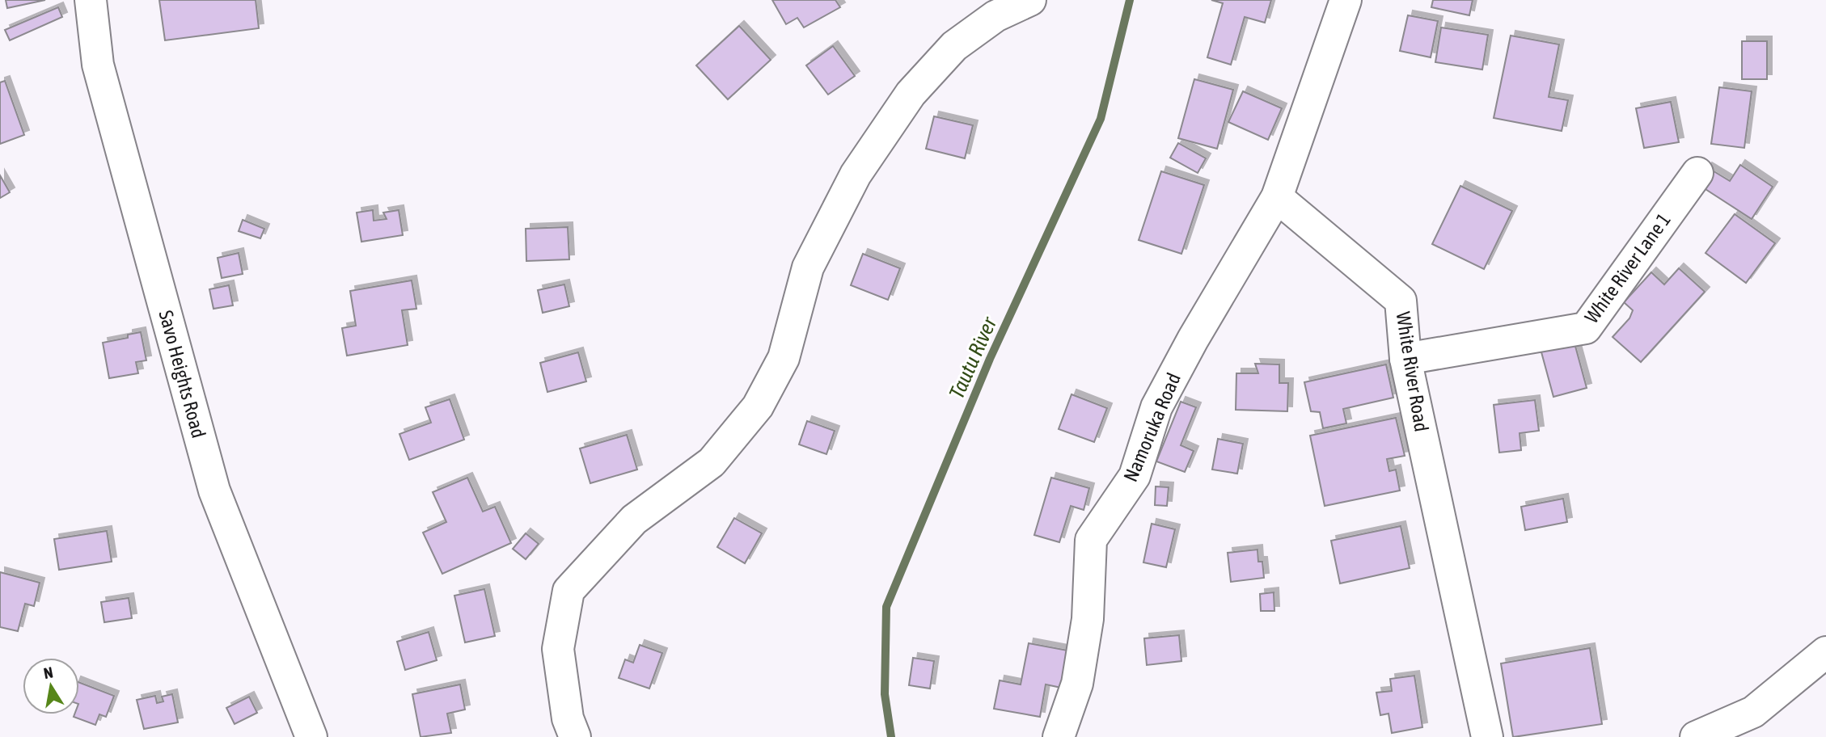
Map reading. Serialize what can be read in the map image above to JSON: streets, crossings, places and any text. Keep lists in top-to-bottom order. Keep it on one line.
{"streets":{"street":["White River Lane 1","White River Road","Savo Heights Road","Namoruka Road"]},"crossings":[["White River Lane 1","White River Road"],["White River Road","Namoruka Road"]],"water":["Tautu River"],"north":"top"}
